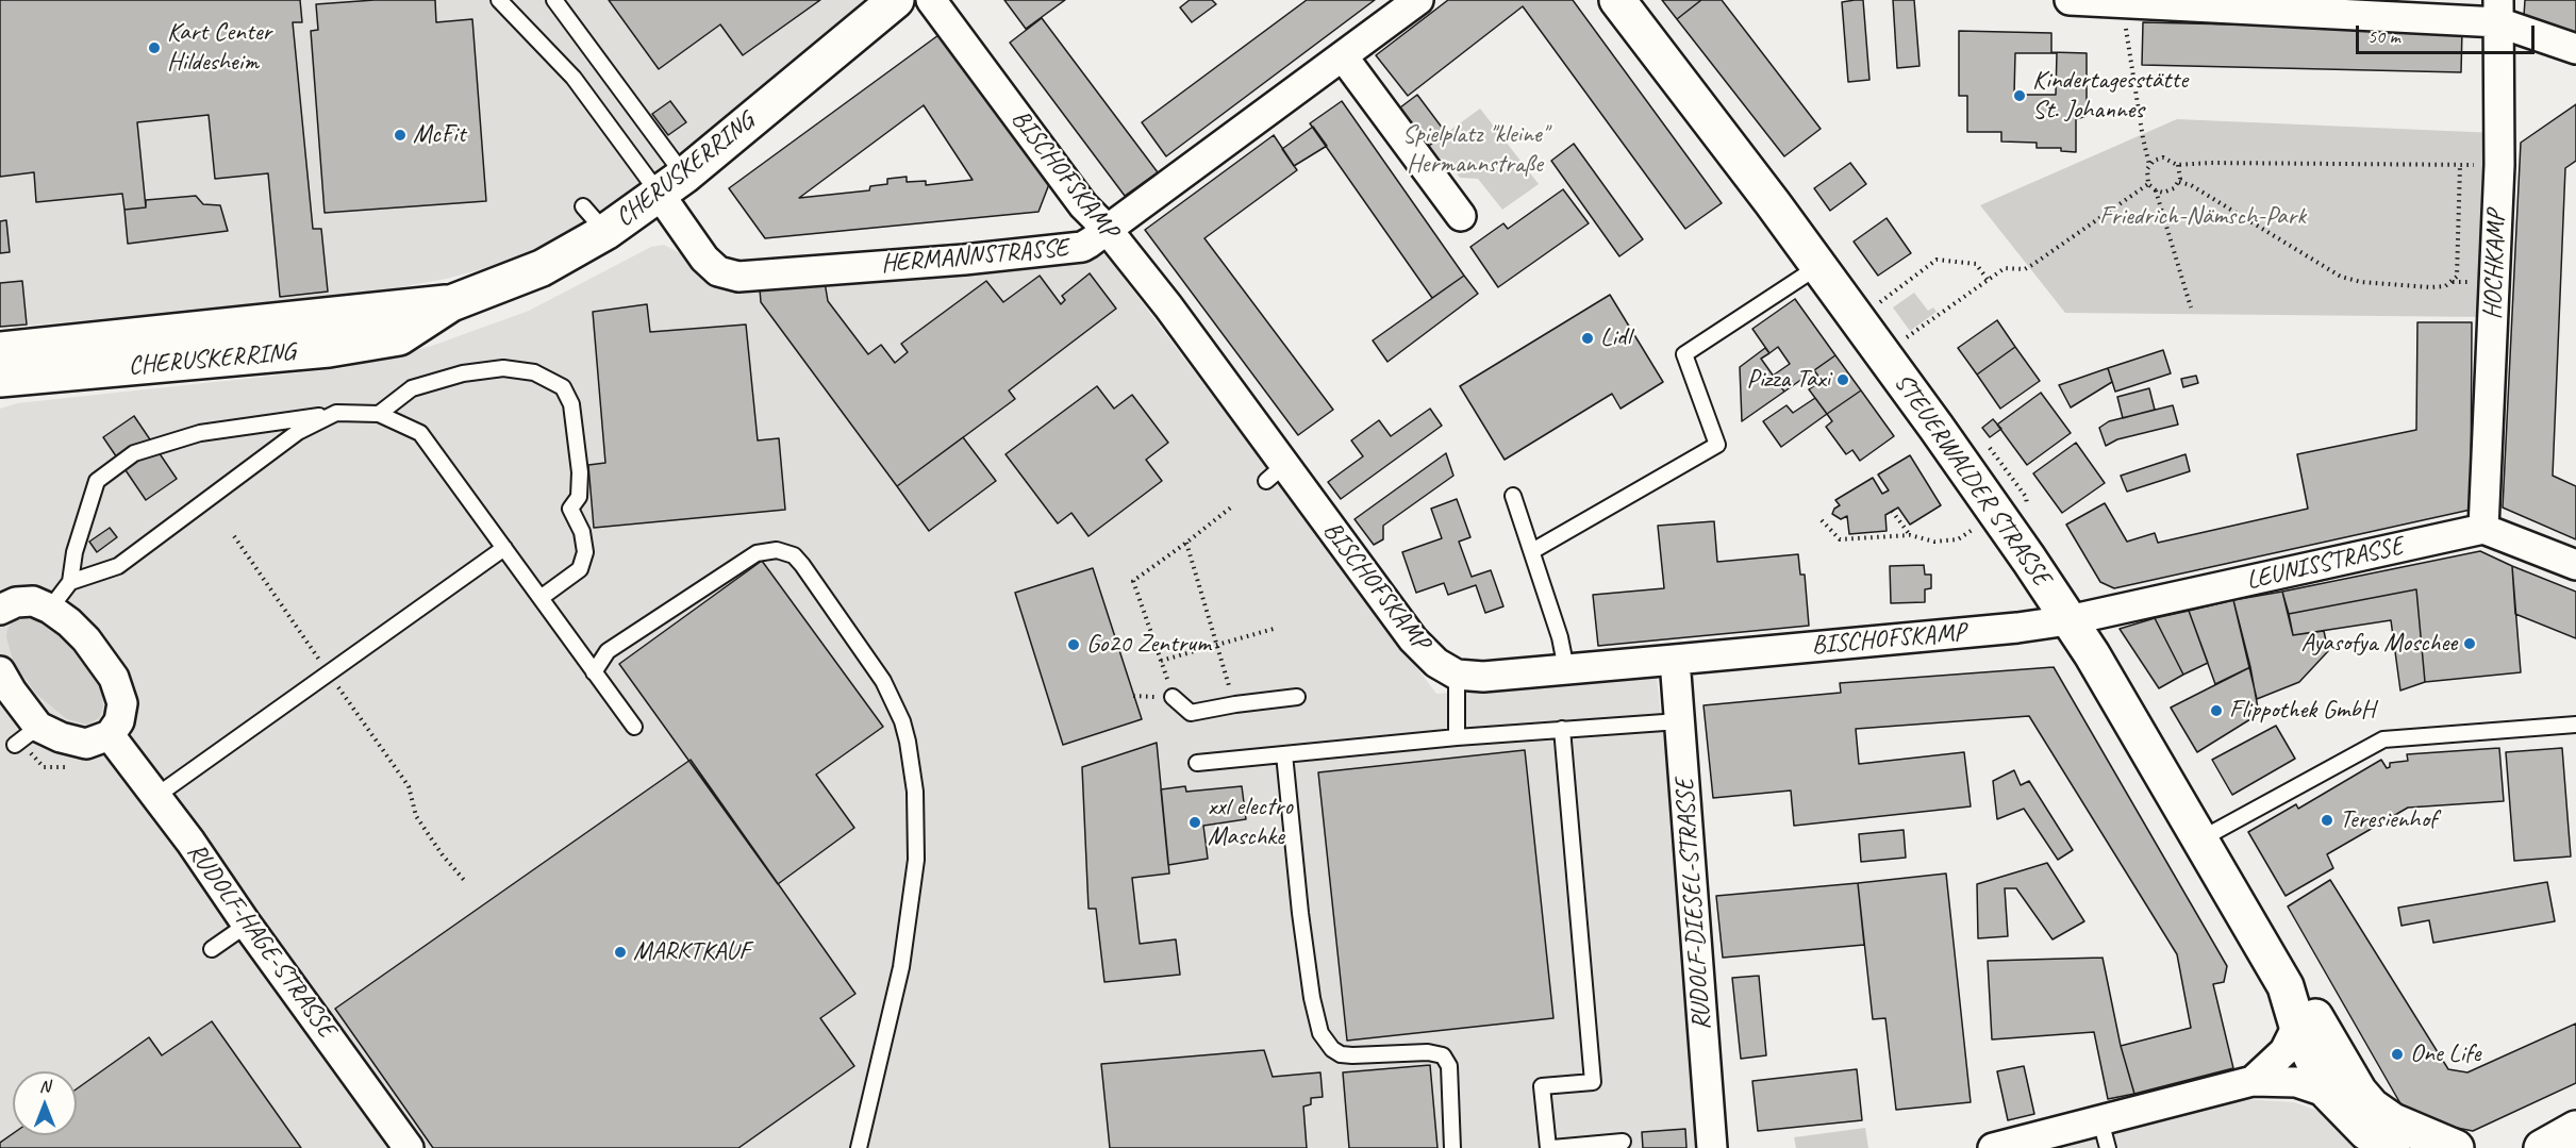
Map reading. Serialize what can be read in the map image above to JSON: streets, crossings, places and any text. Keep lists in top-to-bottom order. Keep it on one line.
{"streets":{"street":["CHERUSKERRING","BISCHOFSKAMP","HERMANNSTRASSE","HOCHKAMP","STEUERWALDER STRASSE","LEUNISSTRASSE","RUDOLF-DIESEL-STRASSE","RUDOLF-HAGE-STRASSE"]},"crossings":[["CHERUSKERRING","HERMANNSTRASSE"],["BISCHOFSKAMP","HERMANNSTRASSE"],["BISCHOFSKAMP","STEUERWALDER STRASSE"],["BISCHOFSKAMP","LEUNISSTRASSE"],["BISCHOFSKAMP","RUDOLF-DIESEL-STRASSE"],["HOCHKAMP","LEUNISSTRASSE"],["STEUERWALDER STRASSE","LEUNISSTRASSE"]],"parks":["Spielplatz \"kleine\" Hermannstraße","Friedrich-Nämsch-Park"],"places":["Kart Center Hildesheim","Kindertagesstätte St. Johannes","McFit","Lidl","Pizza Taxi","Ayasofya Moschee","Go20 Zentrum","Flippothek GmbH","Teresienhof","xxl electro Maschke","MARKTKAUF","One Life"],"scale_bar":"50 m","north":"top"}
